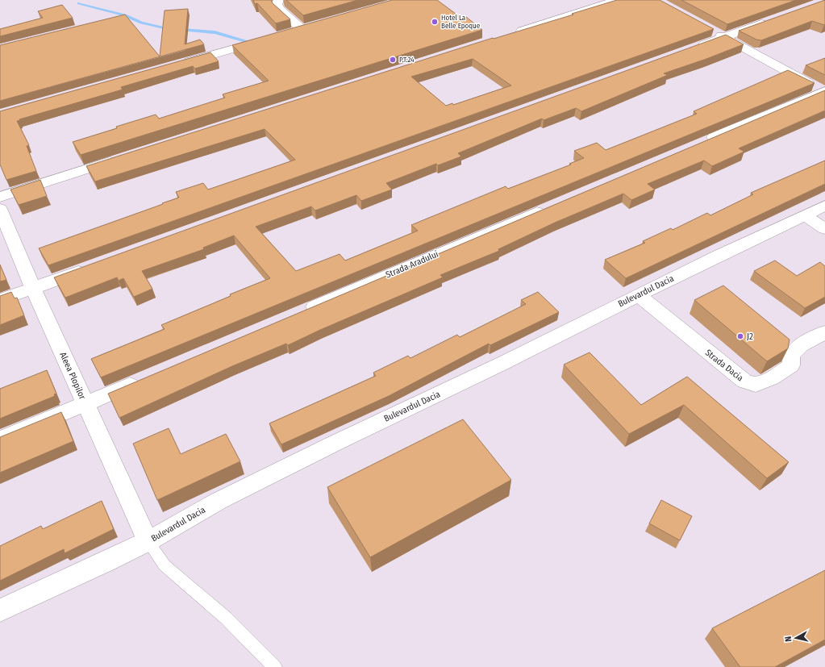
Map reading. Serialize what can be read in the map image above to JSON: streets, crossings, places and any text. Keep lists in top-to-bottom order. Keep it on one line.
{"streets":{"street":["Strada Aradului","Bulevardul Dacia","Strada Dacia","Aleea Plopilor"]},"crossings":[["Bulevardul Dacia","Strada Dacia"],["Bulevardul Dacia","Aleea Plopilor"]],"places":["Hotel La Belle Epoque","P.T.24","J2"],"north":"left"}
